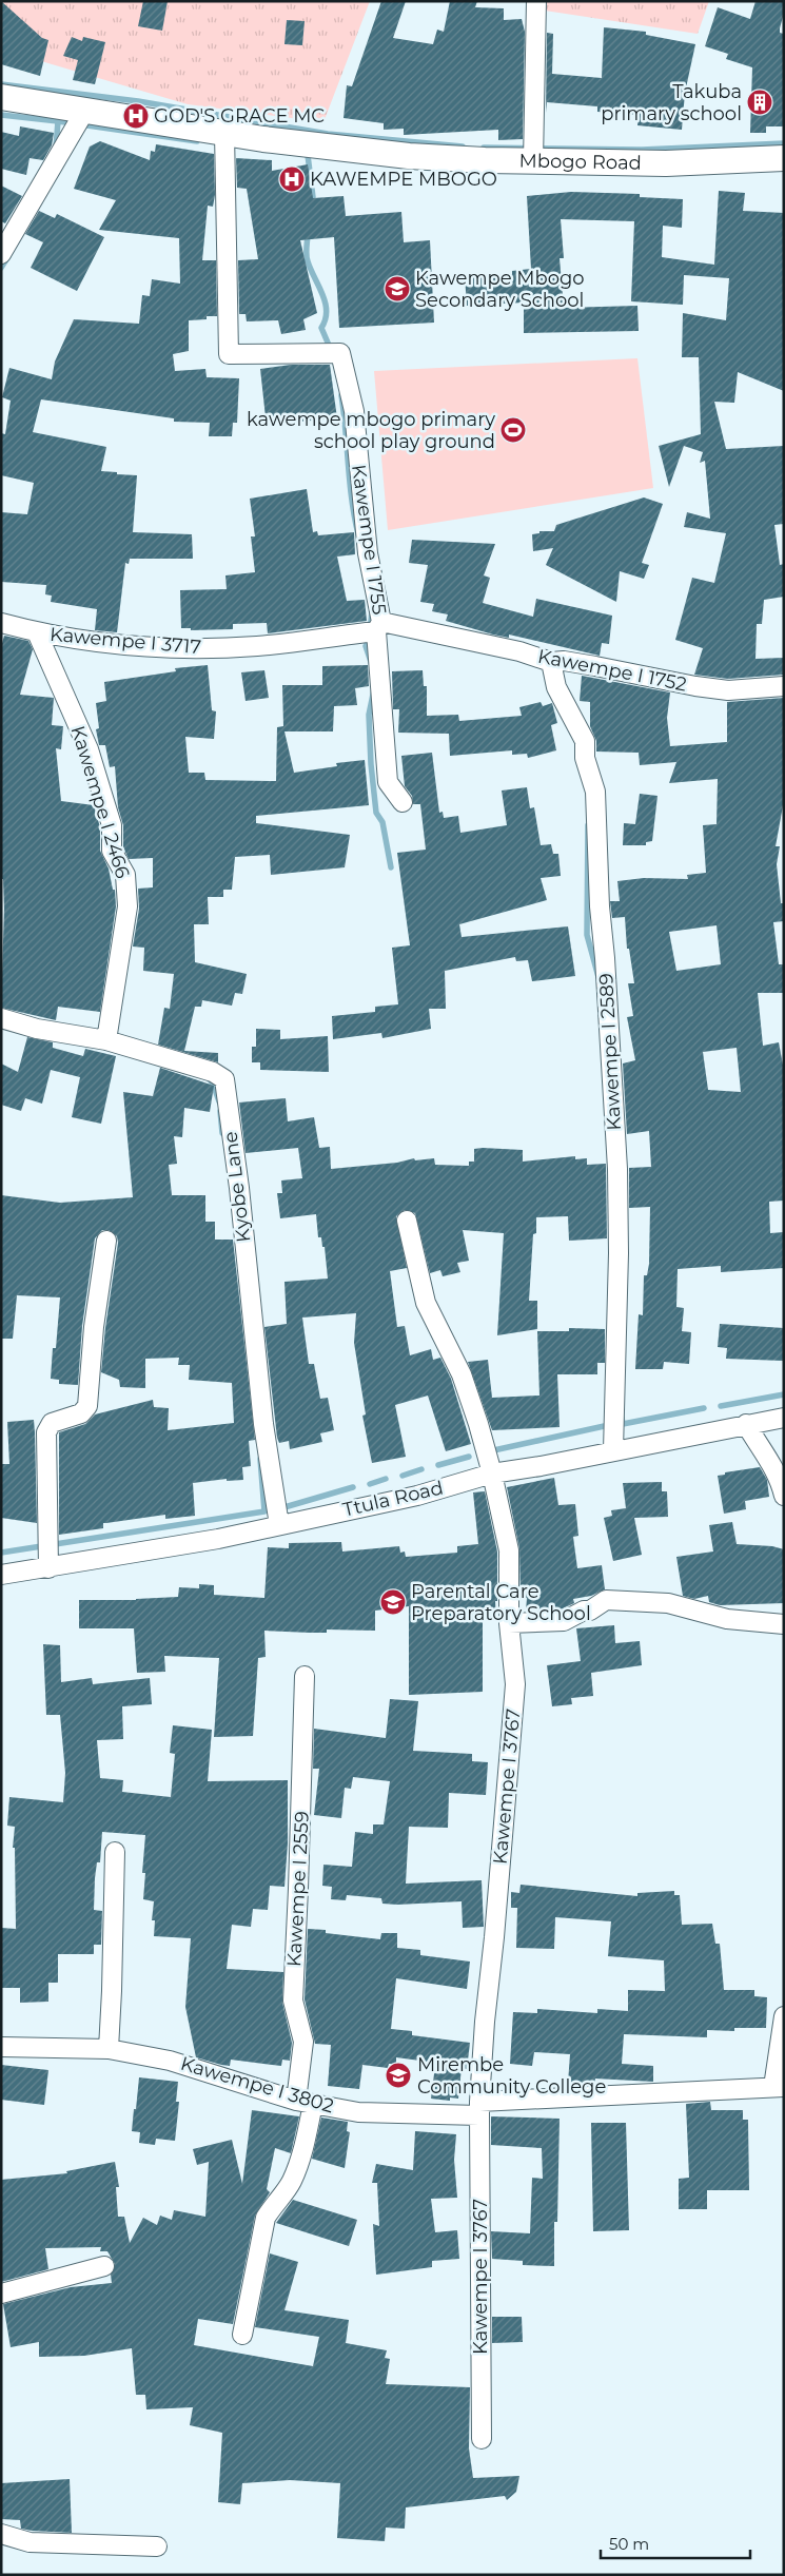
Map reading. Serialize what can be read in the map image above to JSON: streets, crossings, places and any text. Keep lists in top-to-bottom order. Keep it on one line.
{"streets":{"street":["Mbogo Road","Kawempe I 1755","Kawempe I 3717","Kawempe I 1752","Kawempe I 2466","Kawempe I 2589","Kyobe Lane","Ttula Road","Kawempe I 3767","Kawempe I 2559","Kawempe I 3802"]},"crossings":[["Mbogo Road","Kawempe I 1755"],["Kawempe I 1755","Kawempe I 3717"],["Kawempe I 1755","Kawempe I 1752"],["Kawempe I 3717","Kawempe I 1752"],["Kawempe I 3717","Kawempe I 2466"],["Kawempe I 1752","Kawempe I 2589"],["Kawempe I 2466","Kyobe Lane"],["Kawempe I 2589","Ttula Road"],["Kyobe Lane","Ttula Road"],["Ttula Road","Kawempe I 3767"],["Kawempe I 3767","Kawempe I 3802"],["Kawempe I 2559","Kawempe I 3802"]],"places":{"building":["Takuba primary school"],"hospital":["GOD'S GRACE MC","KAWEMPE MBOGO"],"school or university":["Kawempe Mbogo Secondary School","Parental Care Preparatory School","Mirembe Community College"],"sports":["kawempe mbogo primary school play ground"]},"scale_bar":"50 m"}
